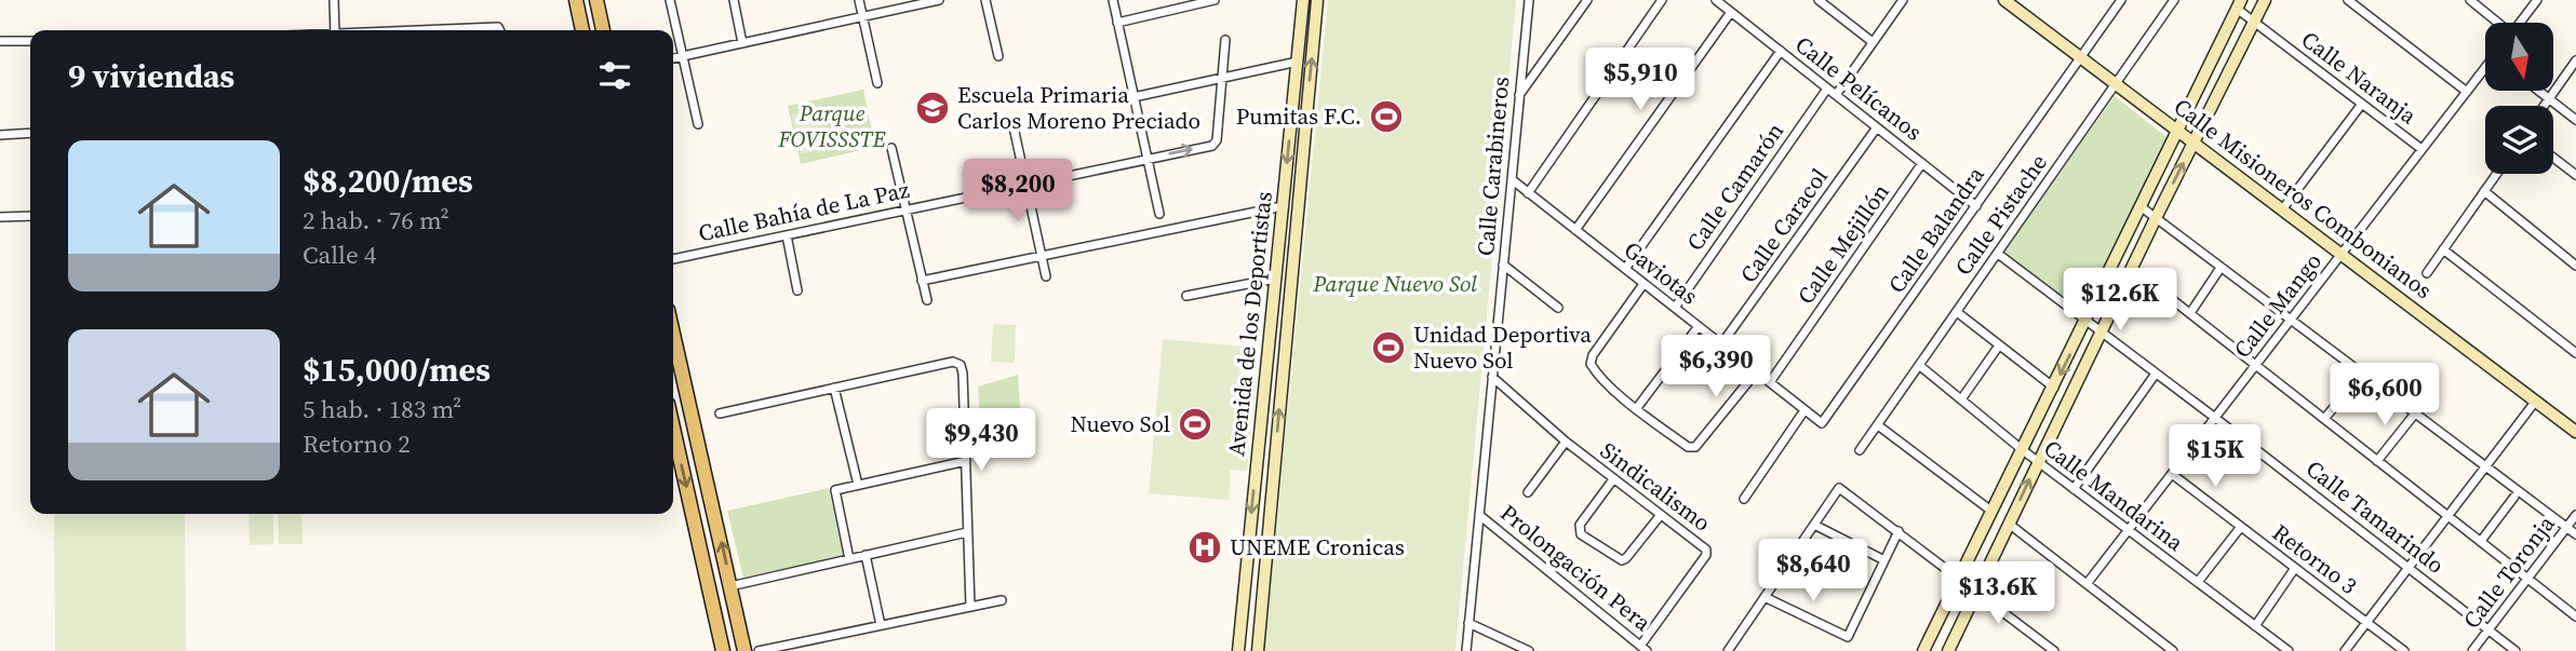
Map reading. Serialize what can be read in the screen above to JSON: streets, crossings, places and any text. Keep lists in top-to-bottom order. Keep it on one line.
{"streets":{"street":["Calle Naranja","Calle Pelícanos","Calle Carabineros","Calle Camarón","Calle Misioneros Combonianos","Calle Bahía de La Paz","Calle Pistache","Calle Caracol","Calle Balandra","Calle Mejillón","Gaviotas","Calle Mango","Avenida de los Deportistas","Sindicalismo","Calle Mandarina","Calle Tamarindo","Retorno 3","Prolongación Pera","Calle Toronja"]},"crossings":[["Calle Naranja","Calle Mango"],["Calle Pelícanos","Calle Camarón"],["Calle Pelícanos","Calle Caracol"],["Calle Pelícanos","Calle Balandra"],["Calle Pelícanos","Calle Mejillón"],["Calle Carabineros","Gaviotas"],["Calle Carabineros","Sindicalismo"],["Calle Carabineros","Prolongación Pera"],["Calle Camarón","Gaviotas"],["Calle Misioneros Combonianos","Calle Pistache"],["Calle Misioneros Combonianos","Calle Balandra"],["Calle Misioneros Combonianos","Calle Mango"],["Calle Pistache","Calle Mandarina"],["Calle Pistache","Calle Tamarindo"],["Calle Caracol","Gaviotas"],["Calle Balandra","Gaviotas"],["Calle Mejillón","Gaviotas"],["Calle Mango","Calle Mandarina"],["Calle Mango","Calle Tamarindo"],["Calle Mango","Retorno 3"],["Sindicalismo","Prolongación Pera"],["Calle Tamarindo","Calle Toronja"]],"parks":["Parque FOVISSSTE","Parque Nuevo Sol"],"places":{"school or university":["Escuela Primaria Carlos Moreno Preciado"],"sports":["Pumitas F.C.","Unidad Deportiva Nuevo Sol","Nuevo Sol"],"hospital":["UNEME Cronicas"]},"north":"bottom","page":{"heading":"9 viviendas","price":["$5,910","$8,200","$12.6K","$6,390","$6,600","$9,430","$15K","$8,640","$13.6K"],"list":[{"name":"$8,200/mes","note":"2 hab. · 76 m² · Calle 4"},{"name":"$15,000/mes","note":"5 hab. · 183 m² · Retorno 2"}]}}
